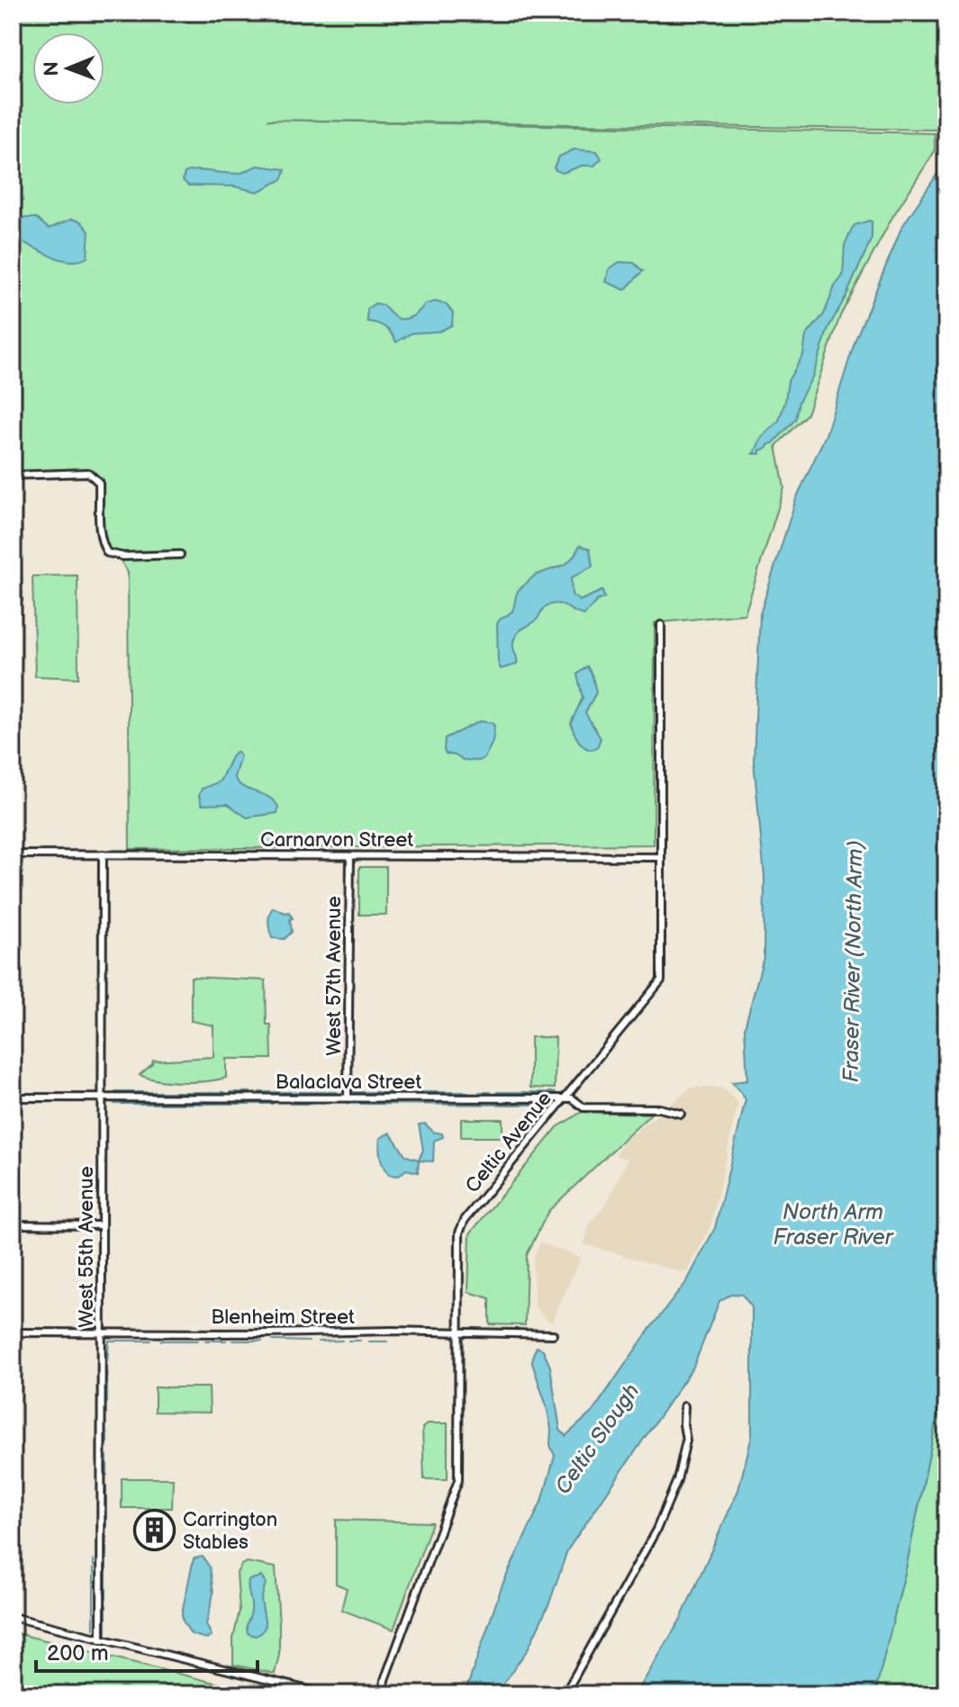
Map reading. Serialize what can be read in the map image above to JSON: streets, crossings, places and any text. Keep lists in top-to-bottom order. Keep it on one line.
{"streets":{"street":["Carnarvon Street","West 57th Avenue","Balaclava Street","Celtic Avenue","West 55th Avenue","Blenheim Street"]},"crossings":[["Carnarvon Street","West 57th Avenue"],["Carnarvon Street","Celtic Avenue"],["Carnarvon Street","West 55th Avenue"],["West 57th Avenue","Balaclava Street"],["Balaclava Street","Celtic Avenue"],["Balaclava Street","West 55th Avenue"],["Celtic Avenue","Blenheim Street"],["West 55th Avenue","Blenheim Street"]],"water":["Fraser River (North Arm)","North Arm Fraser River","Celtic Slough"],"places":{"building":["Carrington Stables"]},"scale_bar":"200 m","north":"left"}
